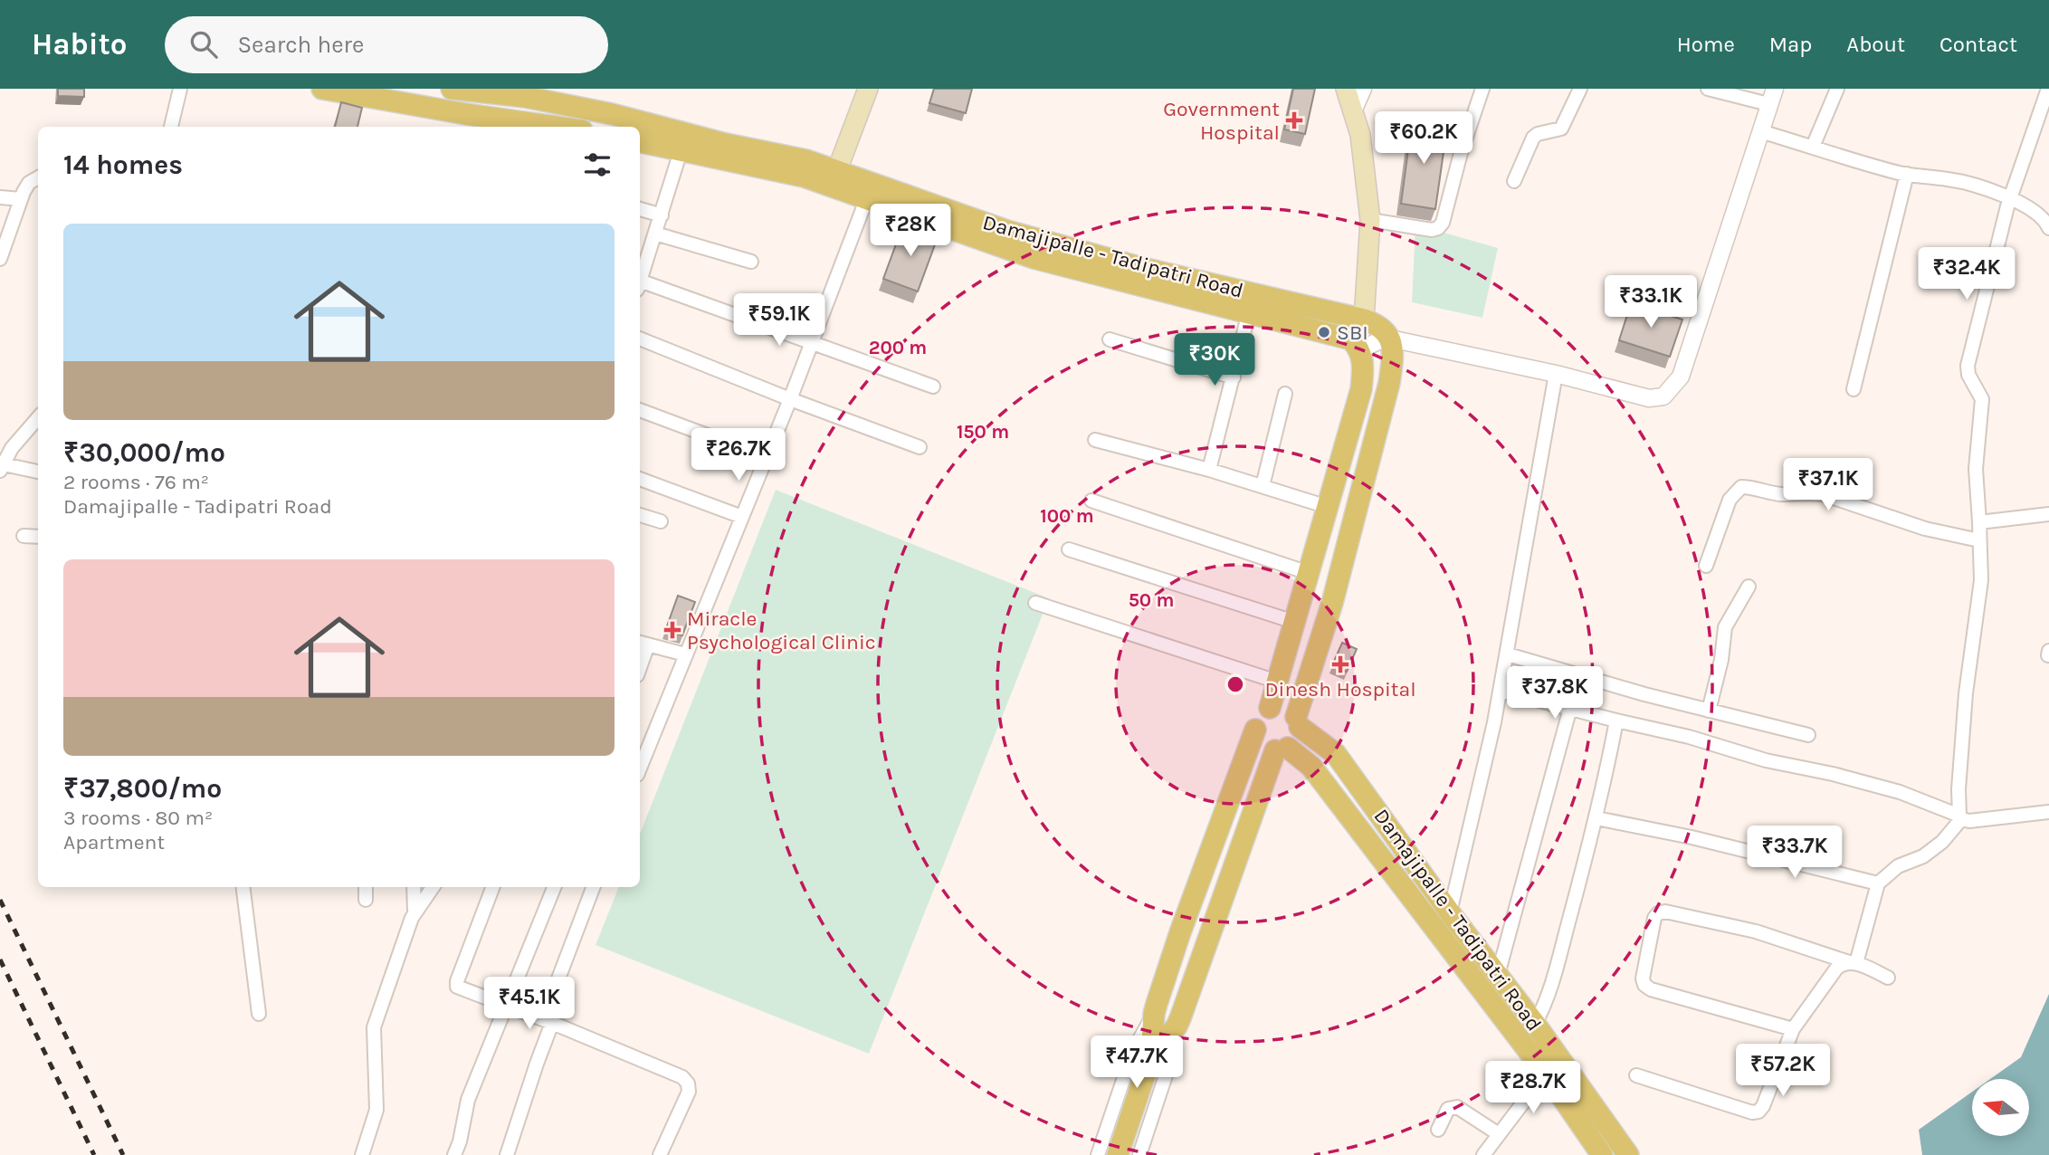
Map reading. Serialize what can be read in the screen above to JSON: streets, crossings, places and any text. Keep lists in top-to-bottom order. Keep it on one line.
{"streets":{"main road":["Damajipalle - Tadipatri Road"]},"places":{"health":["Government Hospital","Miracle Psychological Clinic","Dinesh Hospital"],"other":["SBI"]},"north":"left","page":{"header":"Habito","search":"Search here","nav":["Home","Map","About","Contact"],"price":["₹60.2K","₹28K","₹32.4K","₹33.1K","₹59.1K","₹30K","₹26.7K","₹37.1K","₹37.8K","₹33.7K","₹45.1K","₹47.7K","₹57.2K","₹28.7K"],"heading":"14 homes","list":[{"name":"₹30,000/mo","note":"2 rooms · 76 m² · Damajipalle - Tadipatri Road"},{"name":"₹37,800/mo","note":"3 rooms · 80 m² · Apartment"}]},"rings":["200 m","150 m","100 m","50 m"]}
